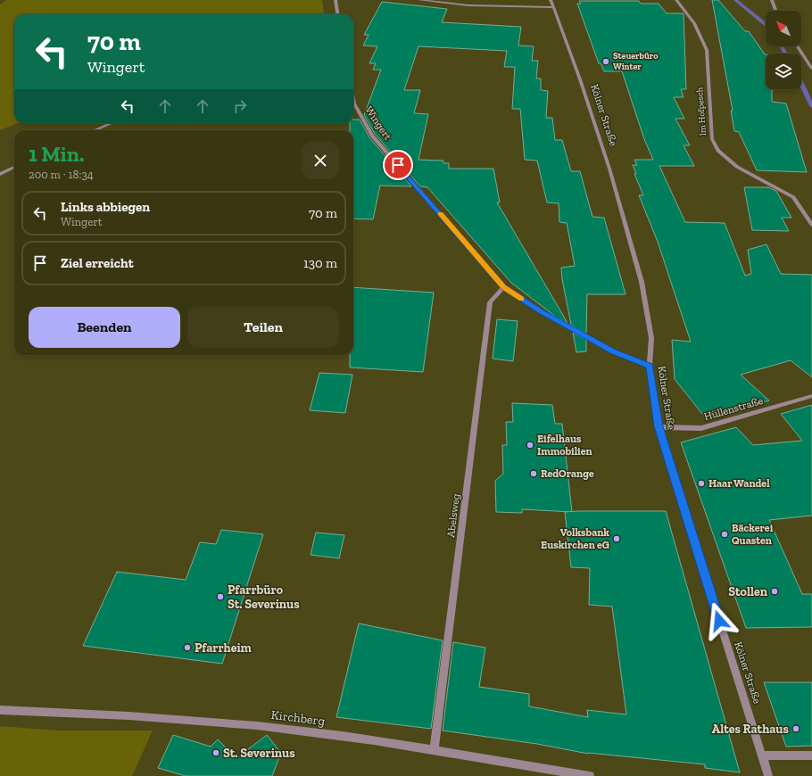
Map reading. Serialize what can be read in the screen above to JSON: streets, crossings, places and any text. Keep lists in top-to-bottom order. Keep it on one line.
{"streets":{"street":["Im Hofpesch","Kölner Straße","Wingert","Hüllenstraße","Abelsweg","Kirchberg"]},"crossings":[["Kölner Straße","Wingert"],["Kölner Straße","Hüllenstraße"],["Wingert","Abelsweg"],["Abelsweg","Kirchberg"]],"places":["Steuerbüro Winter","Eifelhaus Immobilien","RedOrange","Haar Wandel","Bäckerei Quasten","Volksbank Euskirchen eG","Stollen","Pfarrbüro St. Severinus","Pfarrheim","Altes Rathaus","St. Severinus"],"north":"top left","page":{"turn":["70 m","Wingert"],"heading":["1 Min.","200 m · 18:34"],"list":[{"name":"Links abbiegen","note":"Wingert","value":"70 m"},{"name":"Ziel erreicht","value":"130 m"}],"buttons":["Beenden","Teilen"]}}
